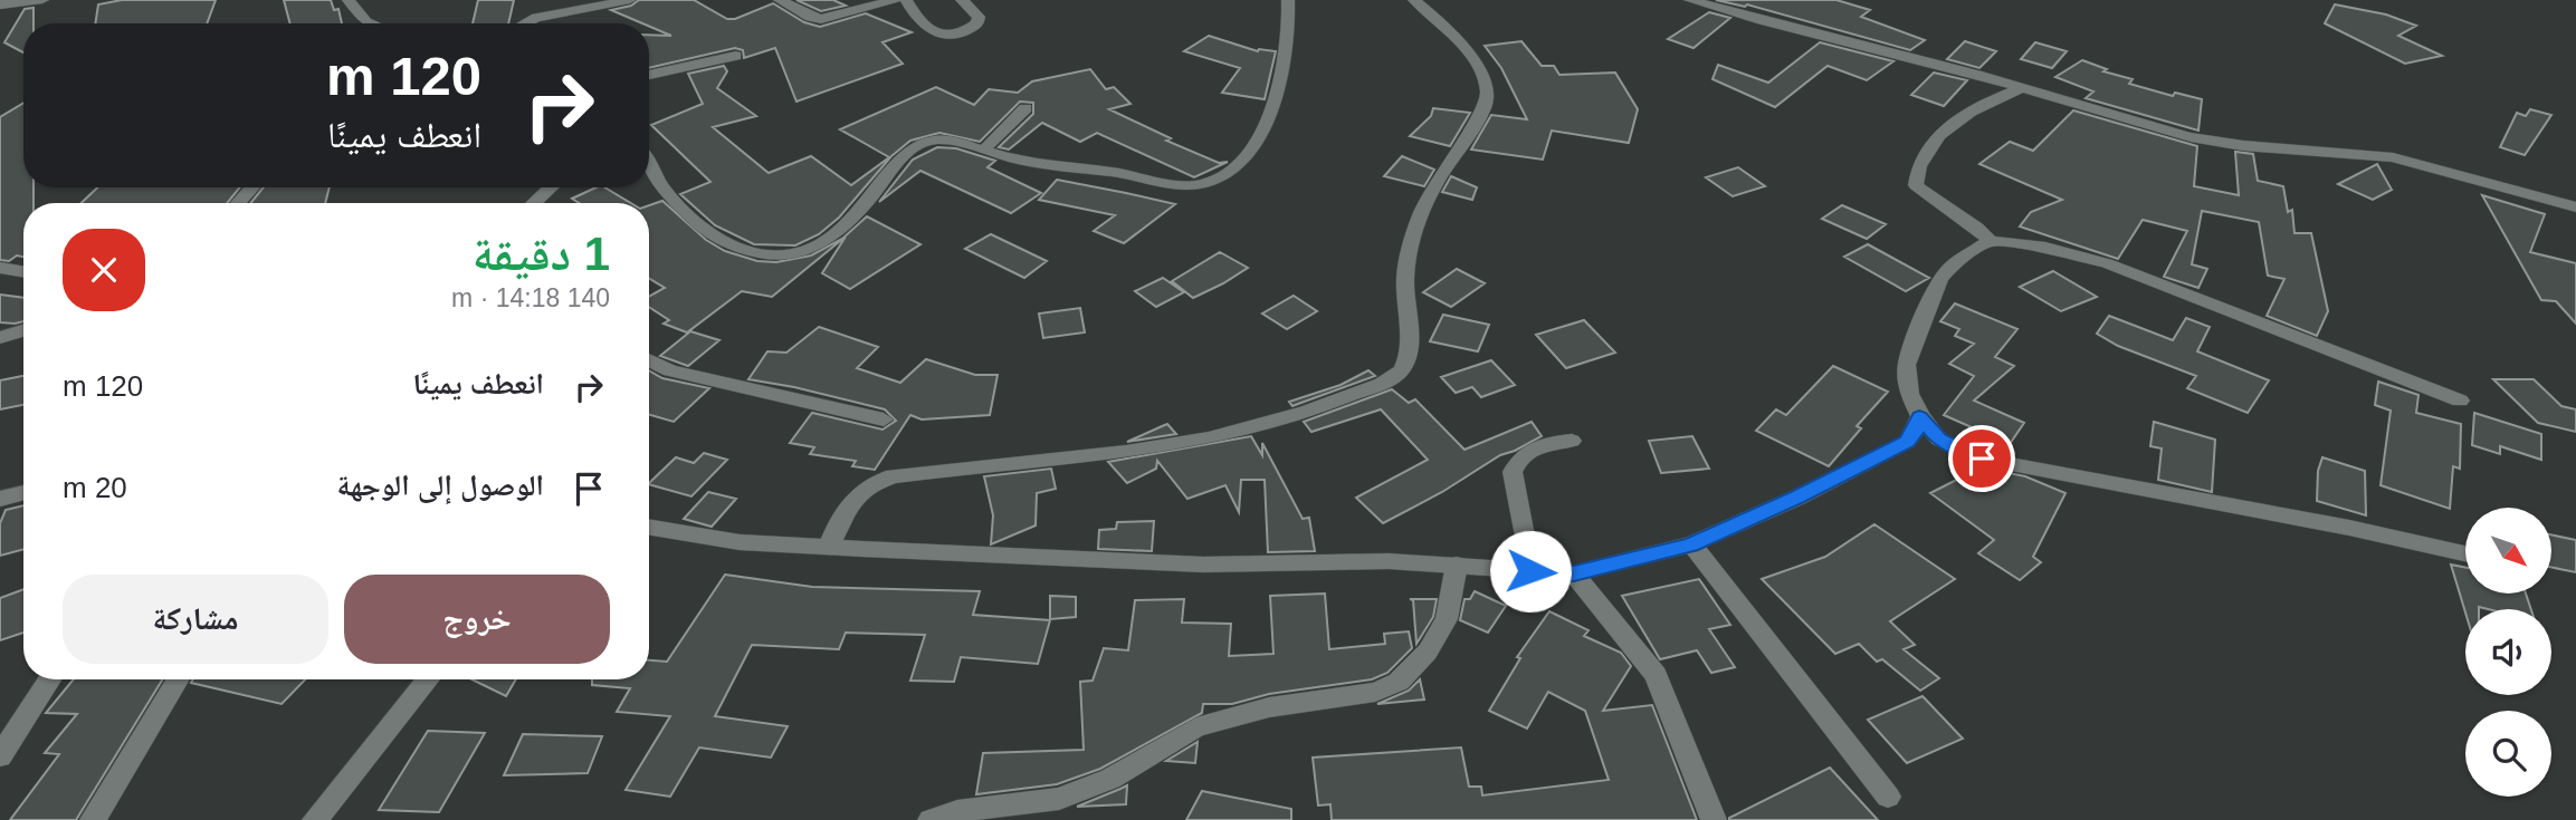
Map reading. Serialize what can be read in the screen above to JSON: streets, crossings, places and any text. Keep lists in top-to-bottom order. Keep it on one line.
{"north":"bottom right","page":{"turn":["120 m","انعطف يمينًا"],"heading":["1 دقيقة","140 m · 14:18"],"list":[{"name":"انعطف يمينًا","value":"120 m"},{"name":"الوصول إلى الوجهة","value":"20 m"}],"buttons":["خروج","مشاركة"]}}
